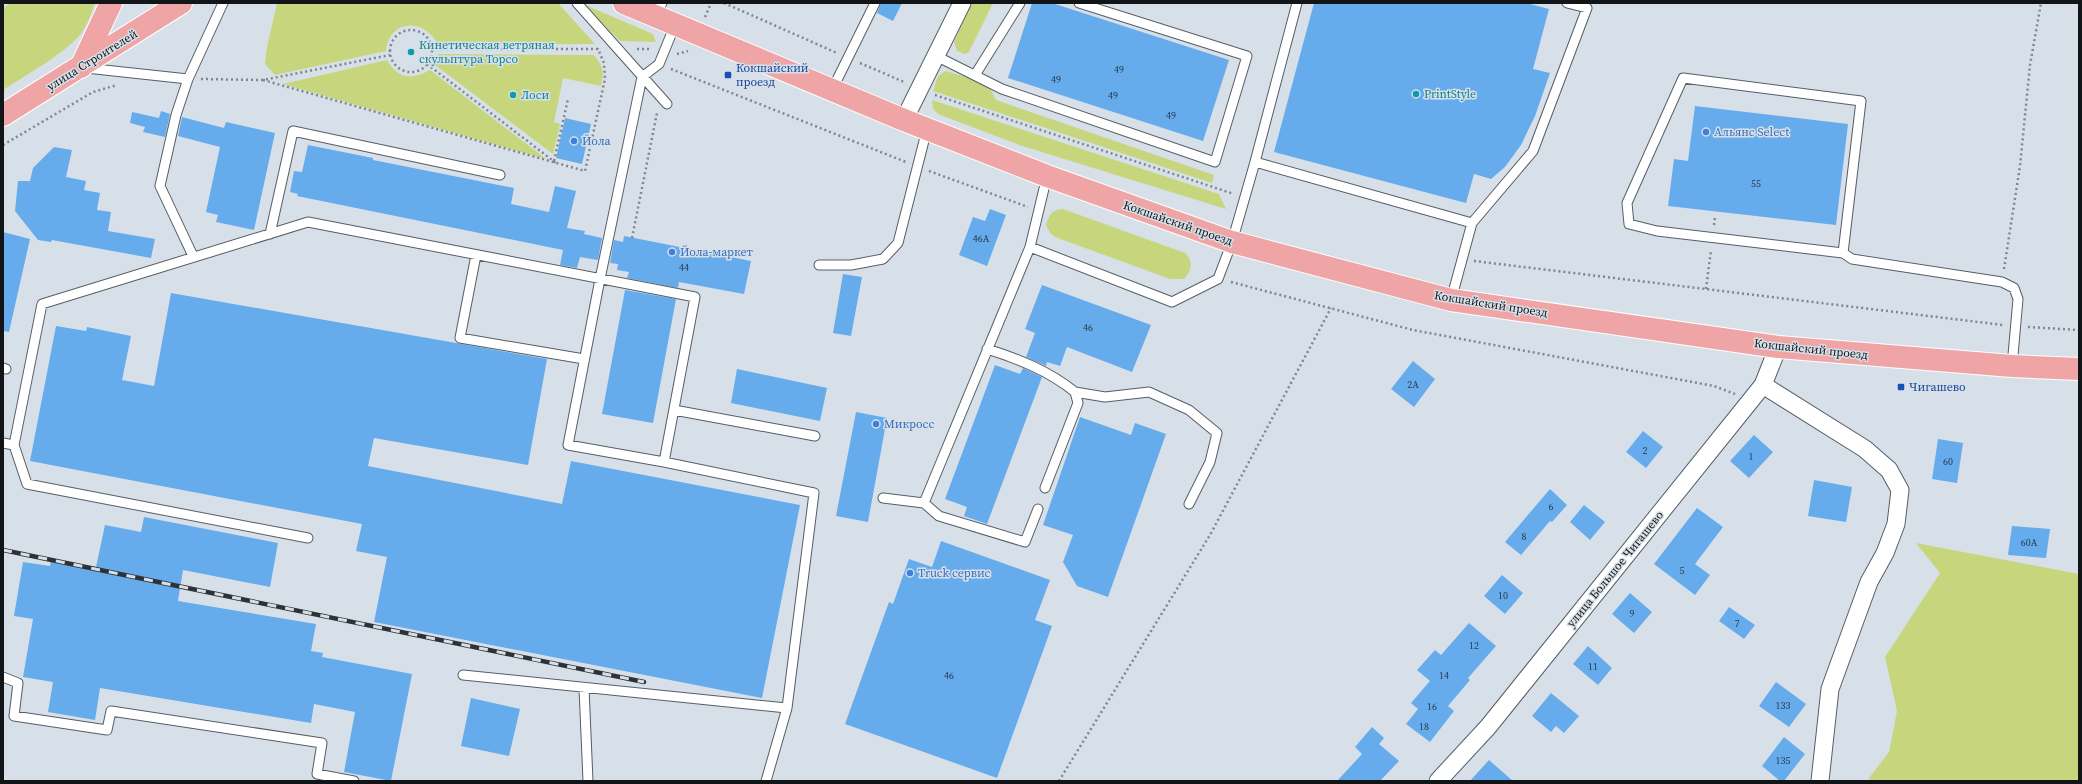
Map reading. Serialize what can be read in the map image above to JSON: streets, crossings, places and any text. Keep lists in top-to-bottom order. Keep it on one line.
{"streets":{"main road":["улица Строителей","Кокшайский проезд"],"street":["улица Большое Чигашево"]},"crossings":[["Кокшайский проезд","улица Большое Чигашево"]],"places":{"other":["Кинетическая ветряная скульптура Торсо","PrintStyle","Лоси","Альянс Select","Йола","Йола-маркет","Микросс","Truck сервис"],"transit":["Кокшайский проезд","Чигашево"]},"house_numbers":["49","49","49","49","55","46А","44","46","2А","2","1","60","6","8","60А","5","10","9","7","12","11","46","14","133","16","18","135"]}
